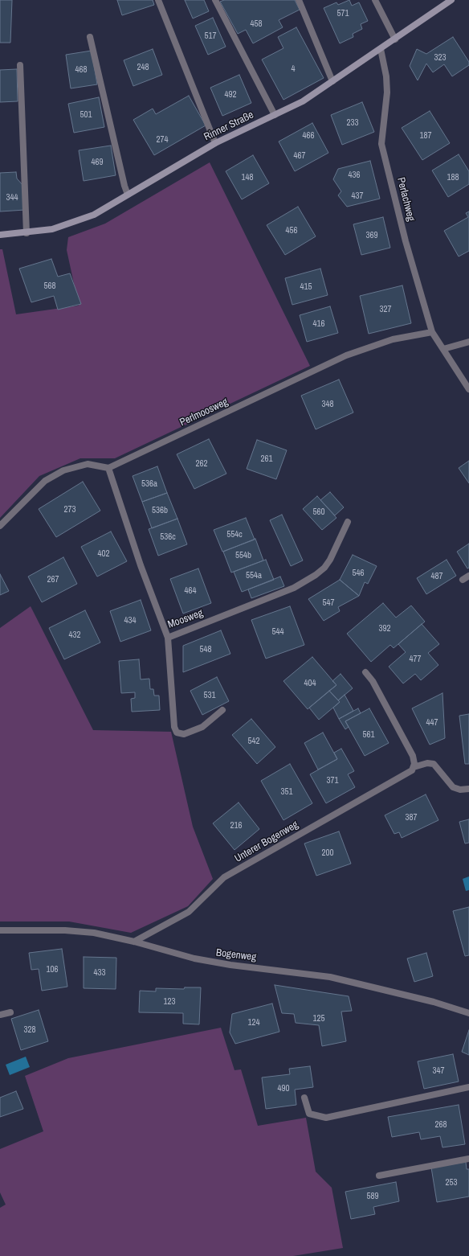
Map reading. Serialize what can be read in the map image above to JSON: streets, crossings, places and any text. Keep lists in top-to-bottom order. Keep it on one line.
{"streets":{"main road":["Rinner Straße"],"street":["Perlachweg","Perlmoosweg","Moosweg","Unterer Bogenweg","Bogenweg"]},"crossings":[["Rinner Straße","Perlachweg"],["Perlachweg","Perlmoosweg"],["Perlmoosweg","Moosweg"],["Unterer Bogenweg","Bogenweg"]],"house_numbers":["571","458","517","323","248","4","468","492","501","233","466","187","274","467","469","436","148","188","437","344","456","369","568","415","327","416","348","261","262","536a","273","536b","560","554c","536c","402","554b","546","554a","487","267","464","547","434","392","544","432","548","477","404","531","447","561","542","371","351","387","216","200","106","433","123","125","124","328","347","490","268","253","589"]}
